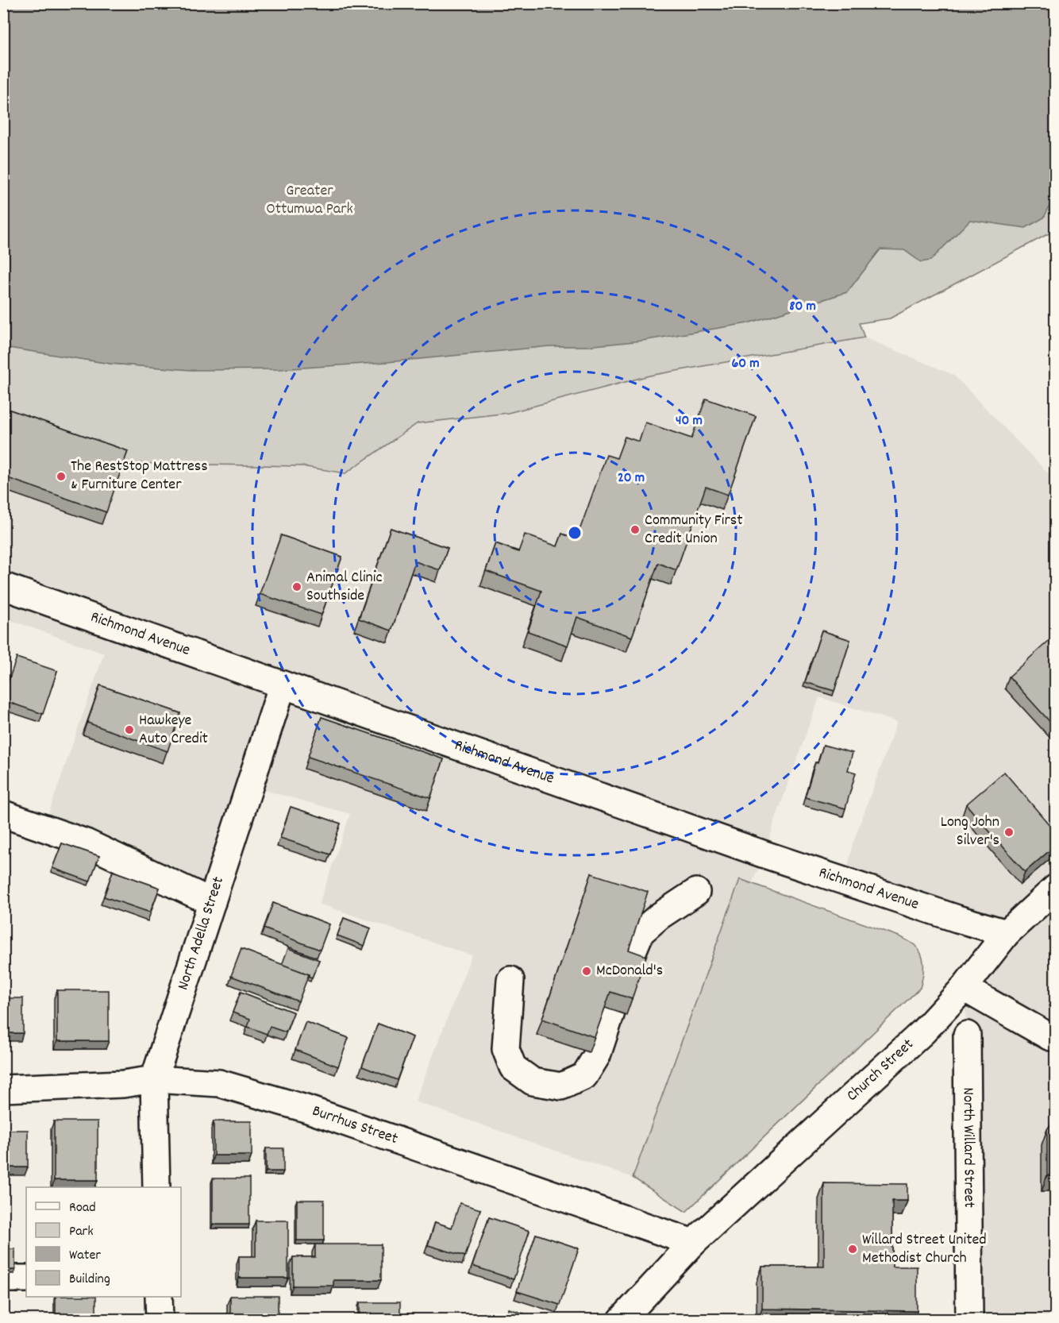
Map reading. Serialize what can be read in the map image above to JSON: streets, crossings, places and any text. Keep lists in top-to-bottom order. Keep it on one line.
{"streets":{"street":["Richmond Avenue","North Adella Street","Church Street","Burrhus Street","North Willard Street"]},"crossings":[["Richmond Avenue","North Adella Street"],["Richmond Avenue","Church Street"],["North Adella Street","Burrhus Street"],["Church Street","Burrhus Street"]],"parks":["Greater Ottumwa Park"],"places":["The RestStop Mattress & Furniture Center","Community First Credit Union","Animal Clinic Southside","Hawkeye Auto Credit","Long John Silver's","McDonald's","Willard Street United Methodist Church"],"legend":["Road","Park","Water","Building"],"rings":["80 m","60 m","40 m","20 m"]}
